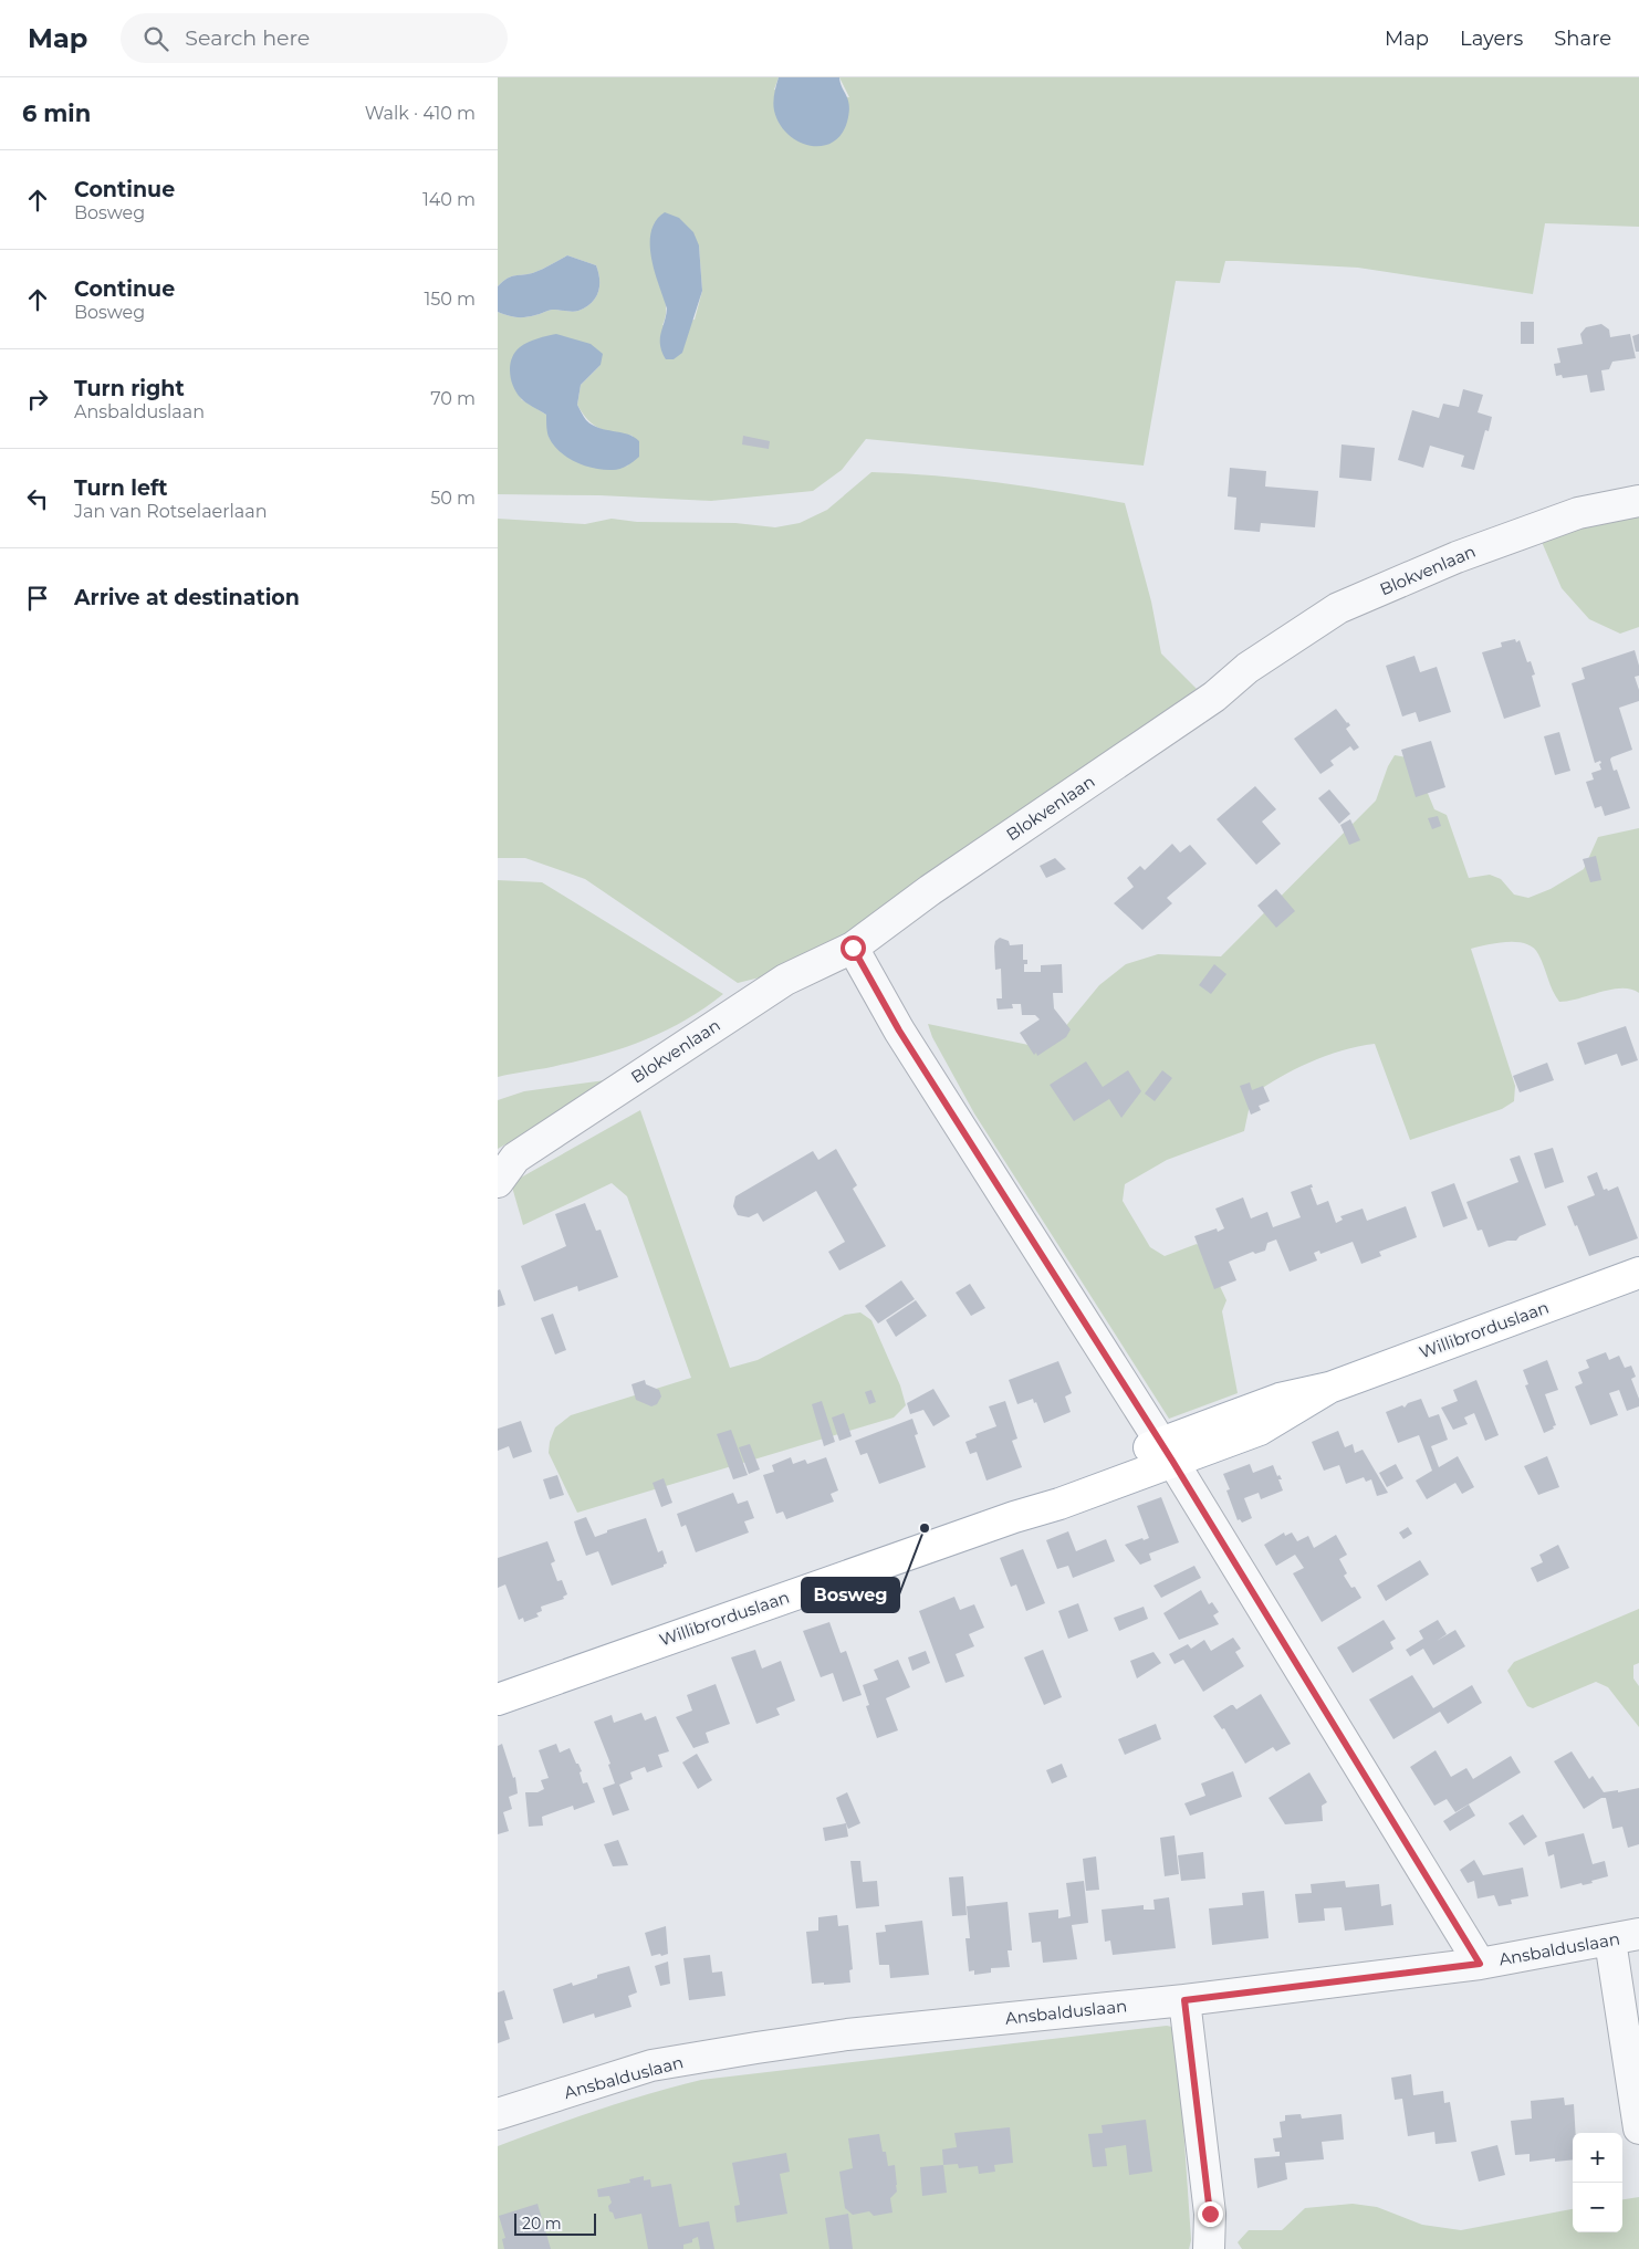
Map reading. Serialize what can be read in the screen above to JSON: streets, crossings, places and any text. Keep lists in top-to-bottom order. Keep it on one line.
{"streets":{"main road":["Willibrorduslaan"],"street":["Blokvenlaan","Ansbalduslaan"]},"places":["Bosweg"],"scale_bar":"20 m","page":{"header":"Map","search":"Search here","nav":["Map","Layers","Share"],"heading":["6 min","Walk · 410 m"],"list":[["Continue","Bosweg","140 m"],["Continue","Bosweg","150 m"],["Turn right","Ansbalduslaan","70 m"],["Turn left","Jan van Rotselaerlaan","50 m"],"Arrive at destination"],"map_buttons":["+","−"],"scale":"20 m"}}
